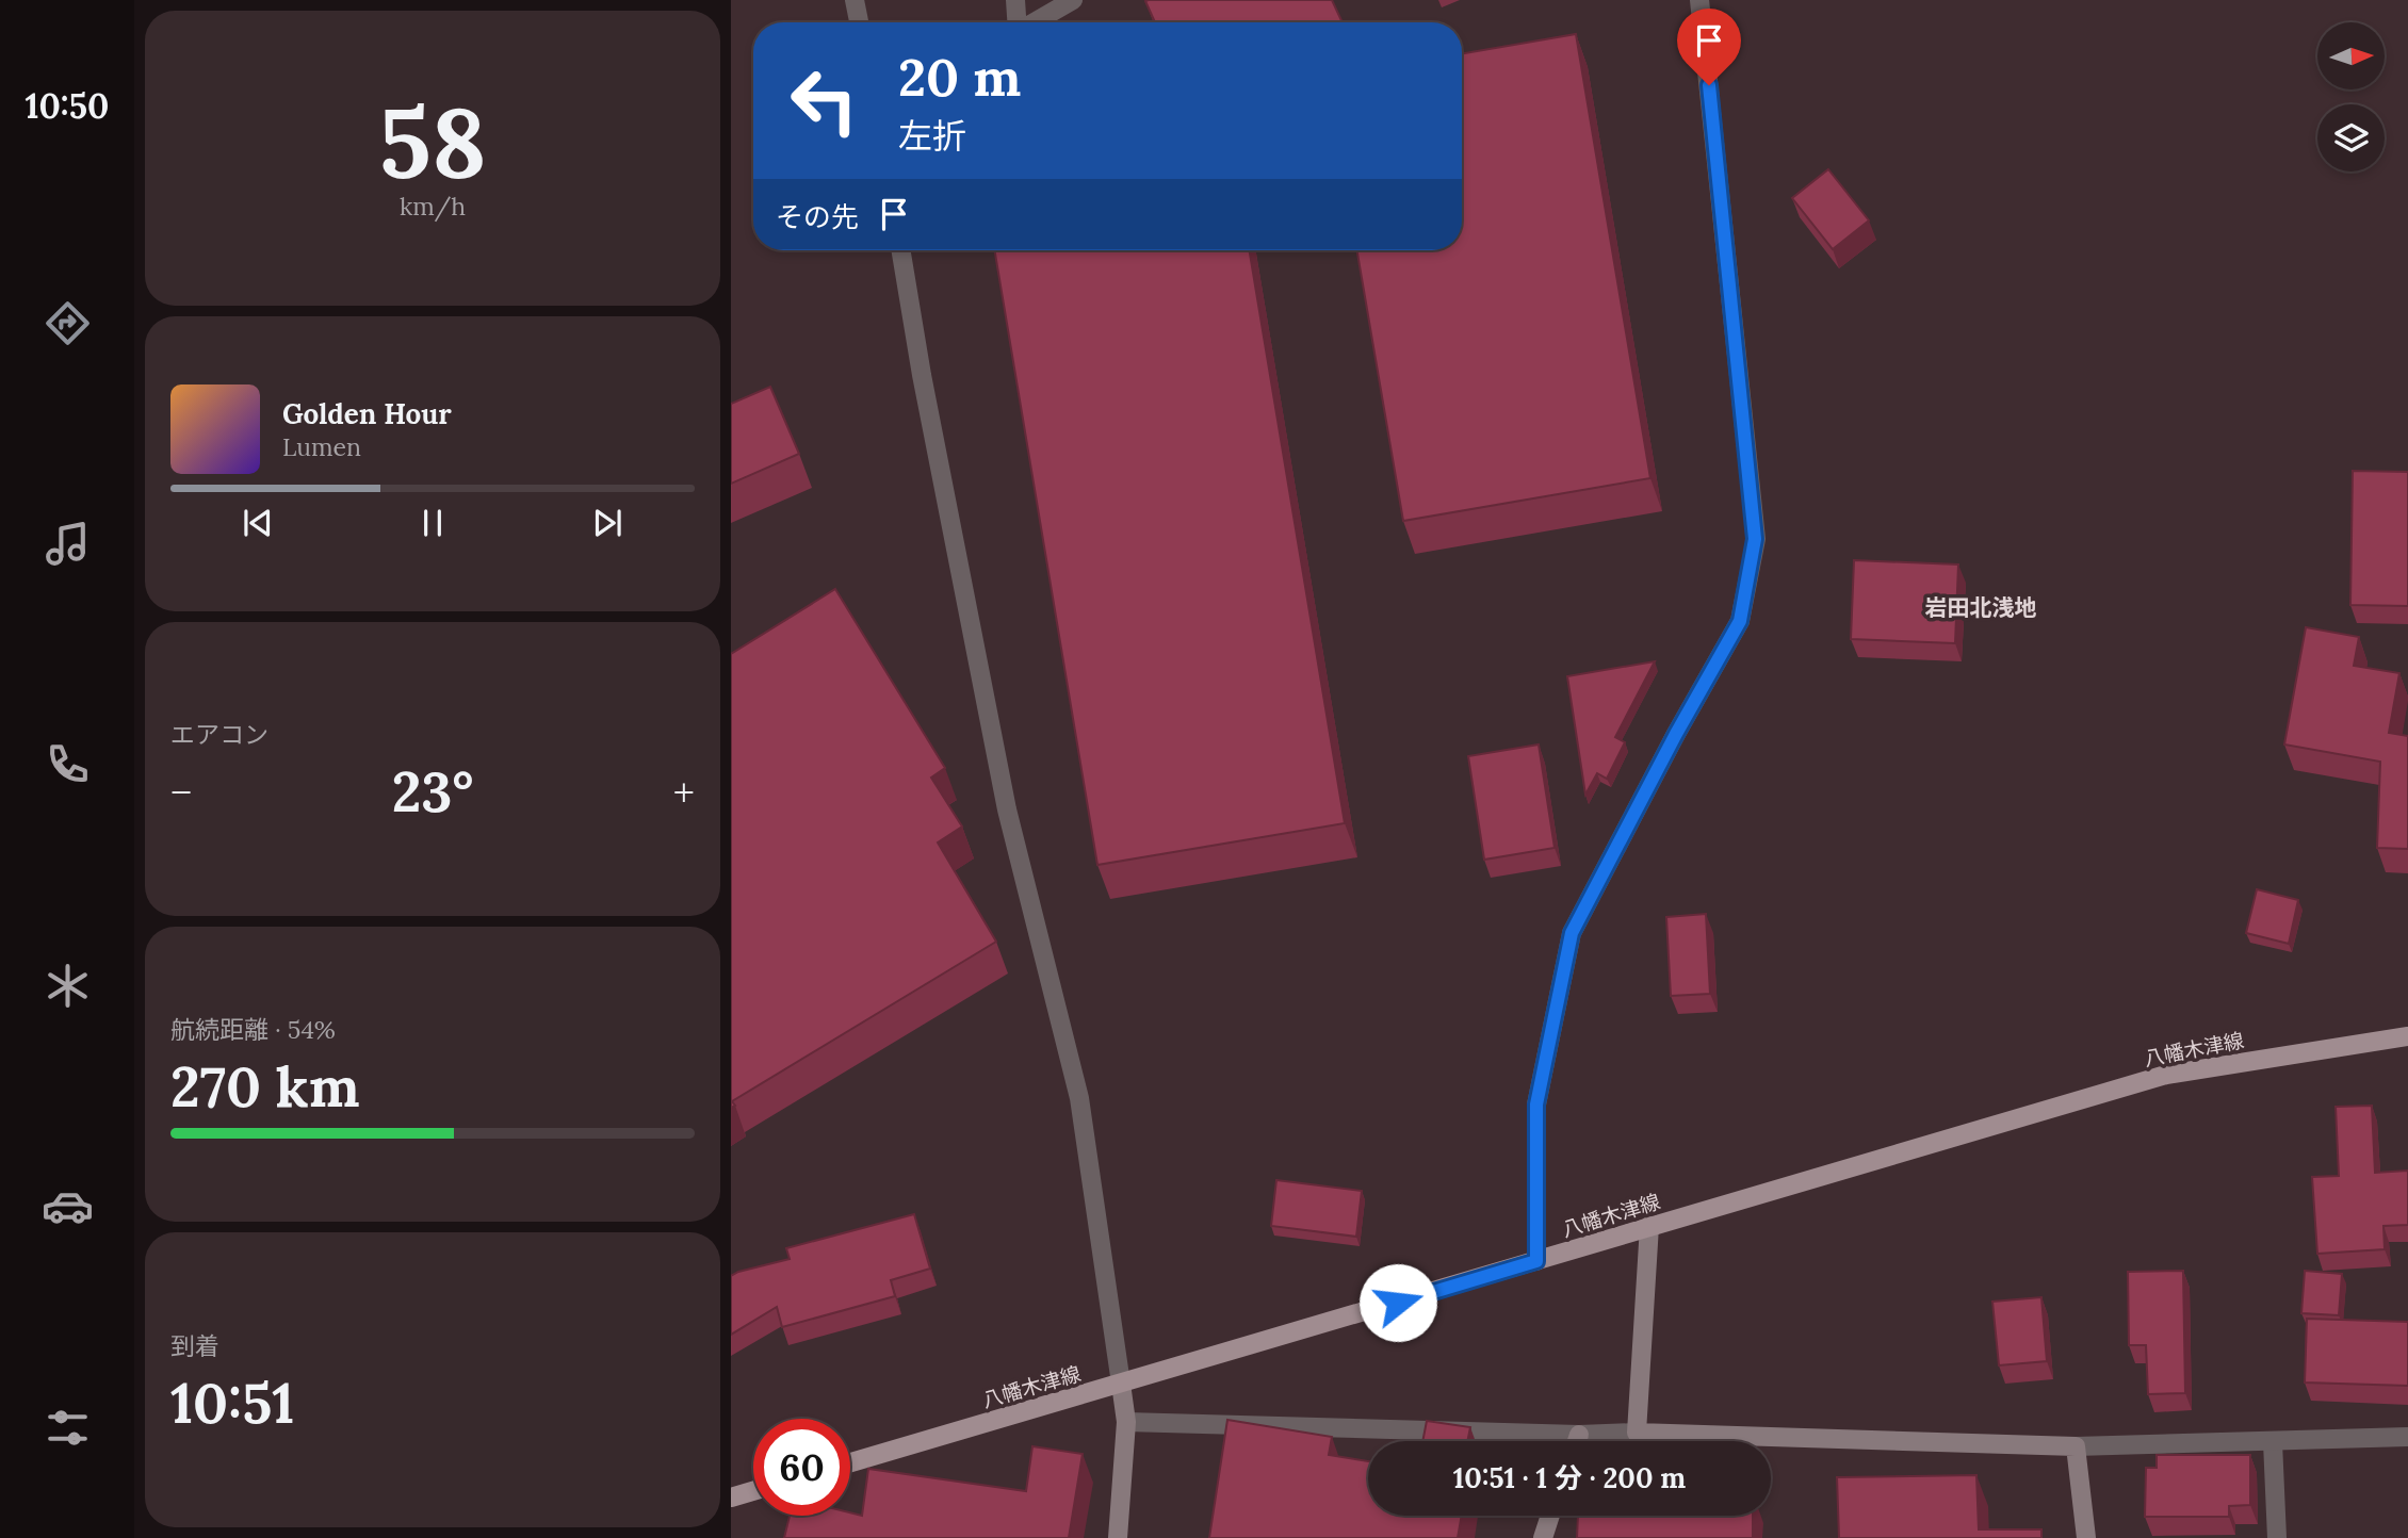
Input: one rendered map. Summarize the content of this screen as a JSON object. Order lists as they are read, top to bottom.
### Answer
{
  "streets": {
    "main road": ["八幡木津線"]
  },
  "districts": ["岩田北浅地"],
  "north": "right",
  "page": {
    "tabs": "10:50",
    "tile": [
      ["58", "km/h"],
      "エアコン",
      ["航続距離 · 54%", "270 km"],
      ["到着", "10:51"]
    ],
    "turn": ["20 m", "左折"],
    "then": "その先",
    "song": ["Golden Hour", "Lumen"],
    "heat": ["−", "23°", "+"],
    "limit": "60",
    "trip": "10:51 · 1 分 · 200 m"
  }
}
